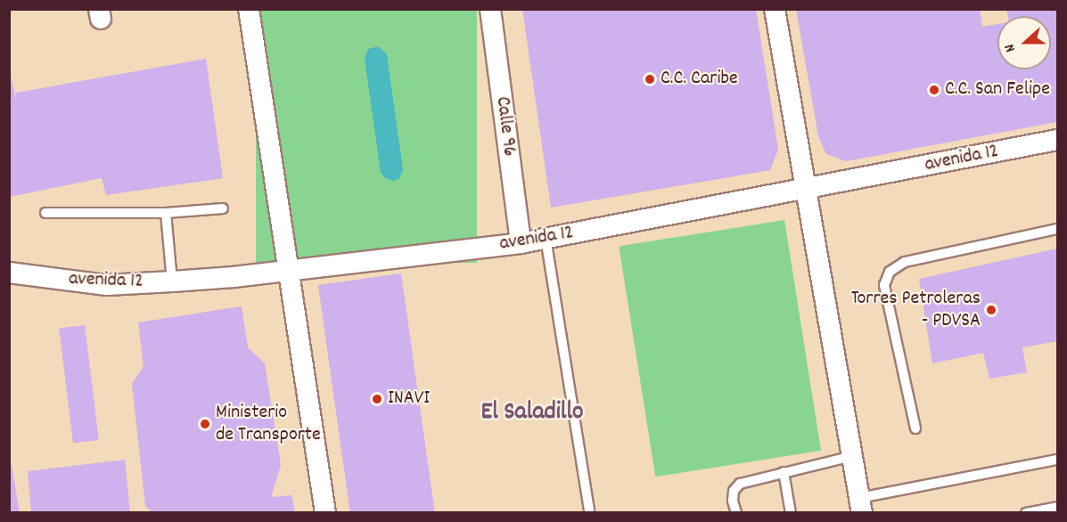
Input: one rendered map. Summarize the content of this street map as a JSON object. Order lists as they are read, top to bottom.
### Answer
{
  "streets": {
    "street": ["Calle 96", "avenida 12"]
  },
  "crossings": [
    ["Calle 96", "avenida 12"]
  ],
  "districts": ["El Saladillo"],
  "places": [
    "C.C. Caribe",
    "C.C. San Felipe",
    "Torres Petroleras - PDVSA",
    "INAVI",
    "Ministerio de Transporte"
  ],
  "north": "left"
}
